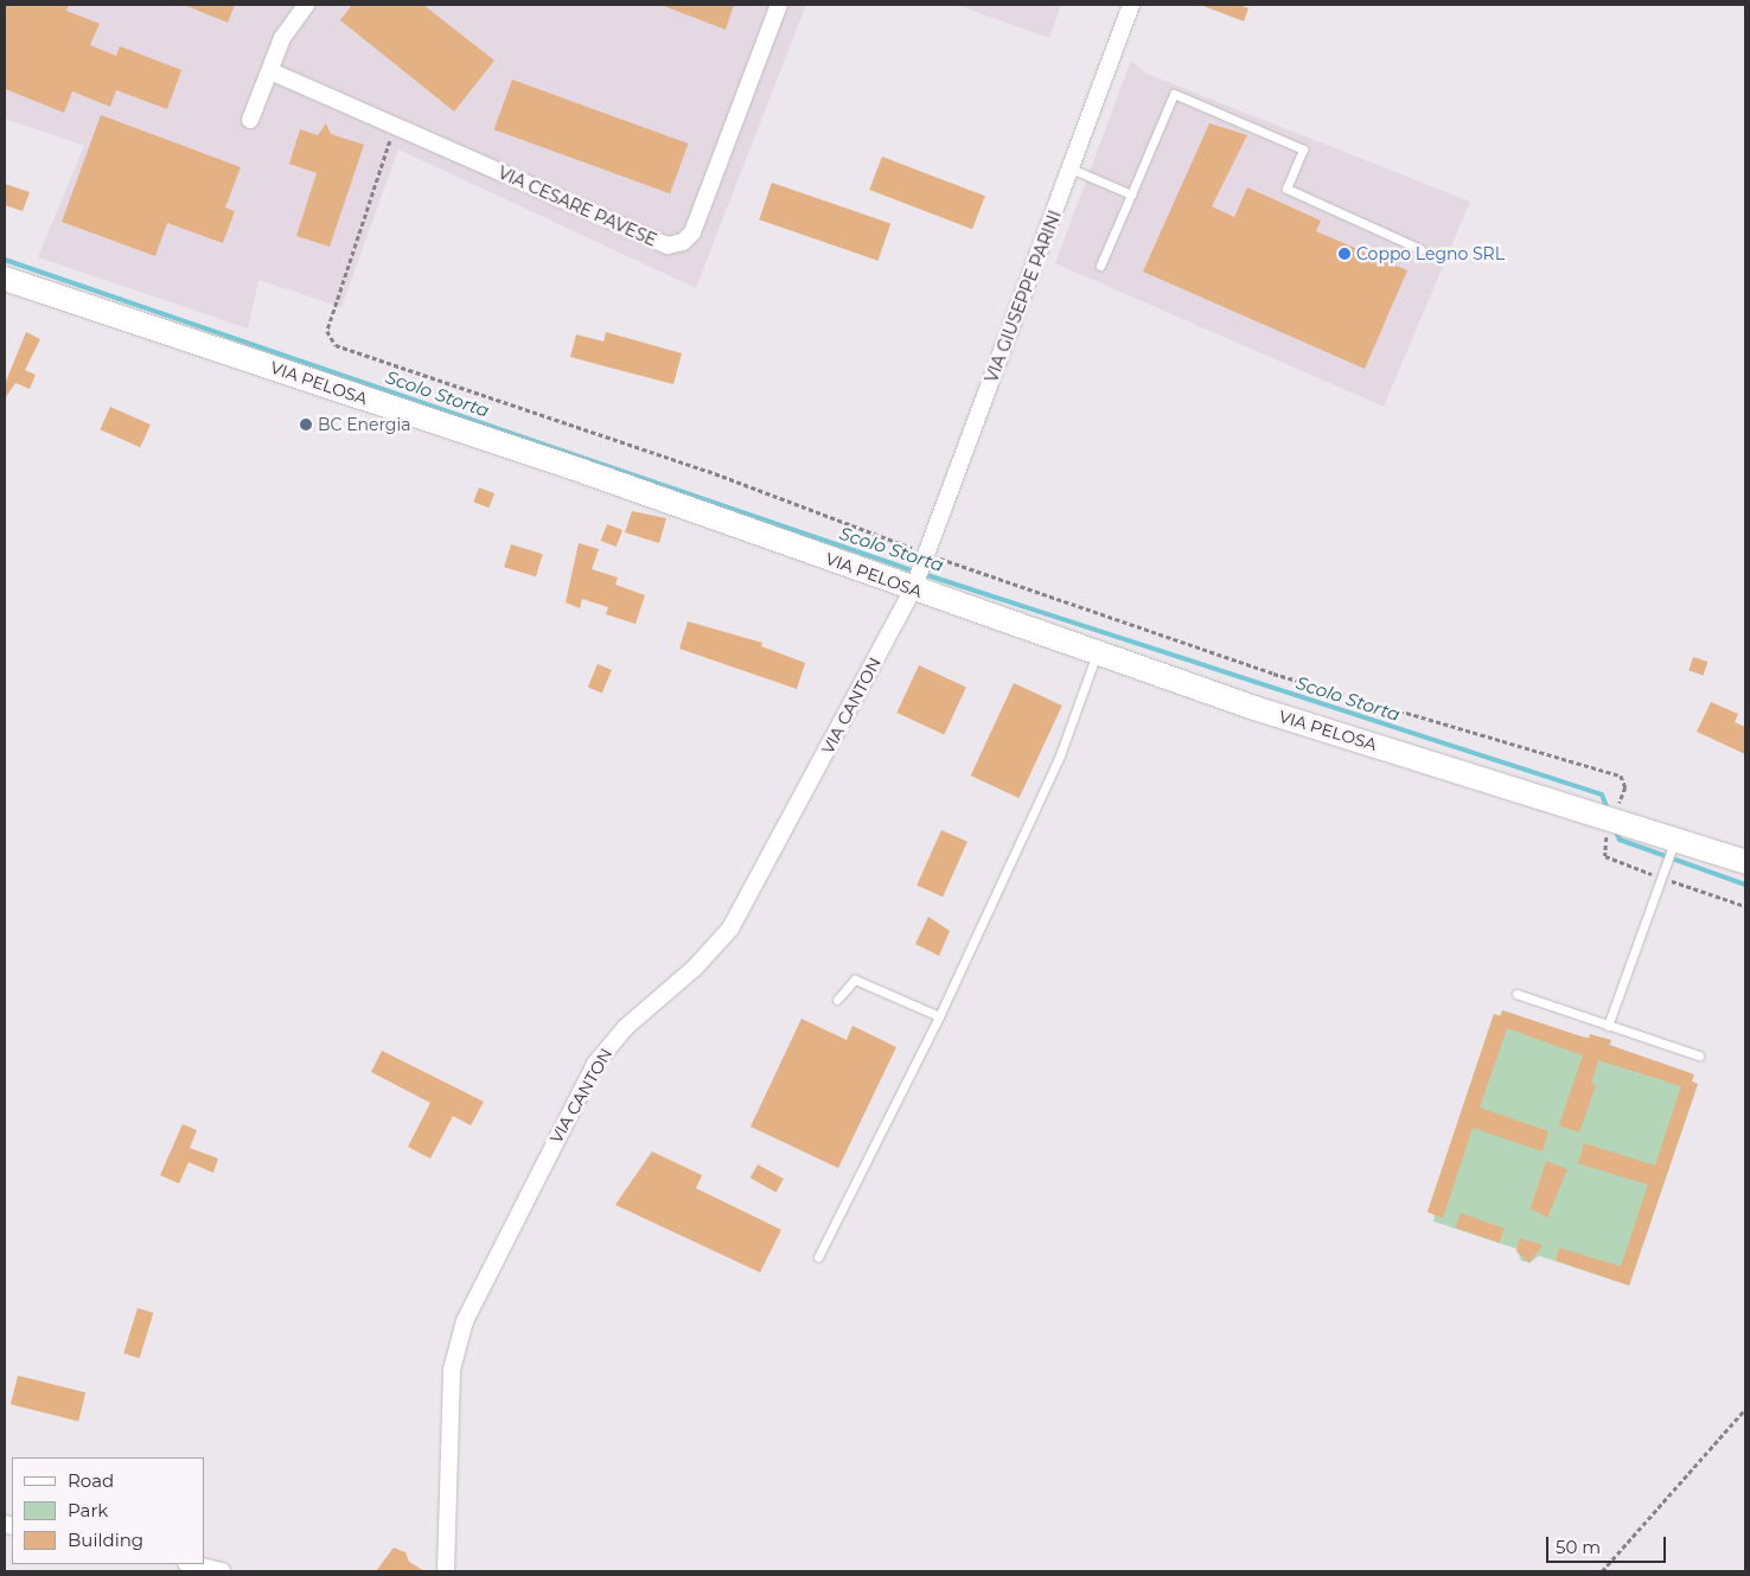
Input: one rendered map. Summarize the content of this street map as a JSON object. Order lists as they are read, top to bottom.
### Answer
{
  "streets": {
    "main road": ["VIA PELOSA"],
    "street": ["VIA CESARE PAVESE", "VIA GIUSEPPE PARINI", "VIA CANTON"]
  },
  "crossings": [
    ["VIA GIUSEPPE PARINI", "VIA PELOSA"],
    ["VIA GIUSEPPE PARINI", "VIA CANTON"],
    ["VIA PELOSA", "VIA CANTON"]
  ],
  "water": ["Scolo Storta"],
  "places": ["Coppo Legno SRL", "BC Energia"],
  "legend": ["Road", "Park", "Building"],
  "scale_bar": "50 m"
}
